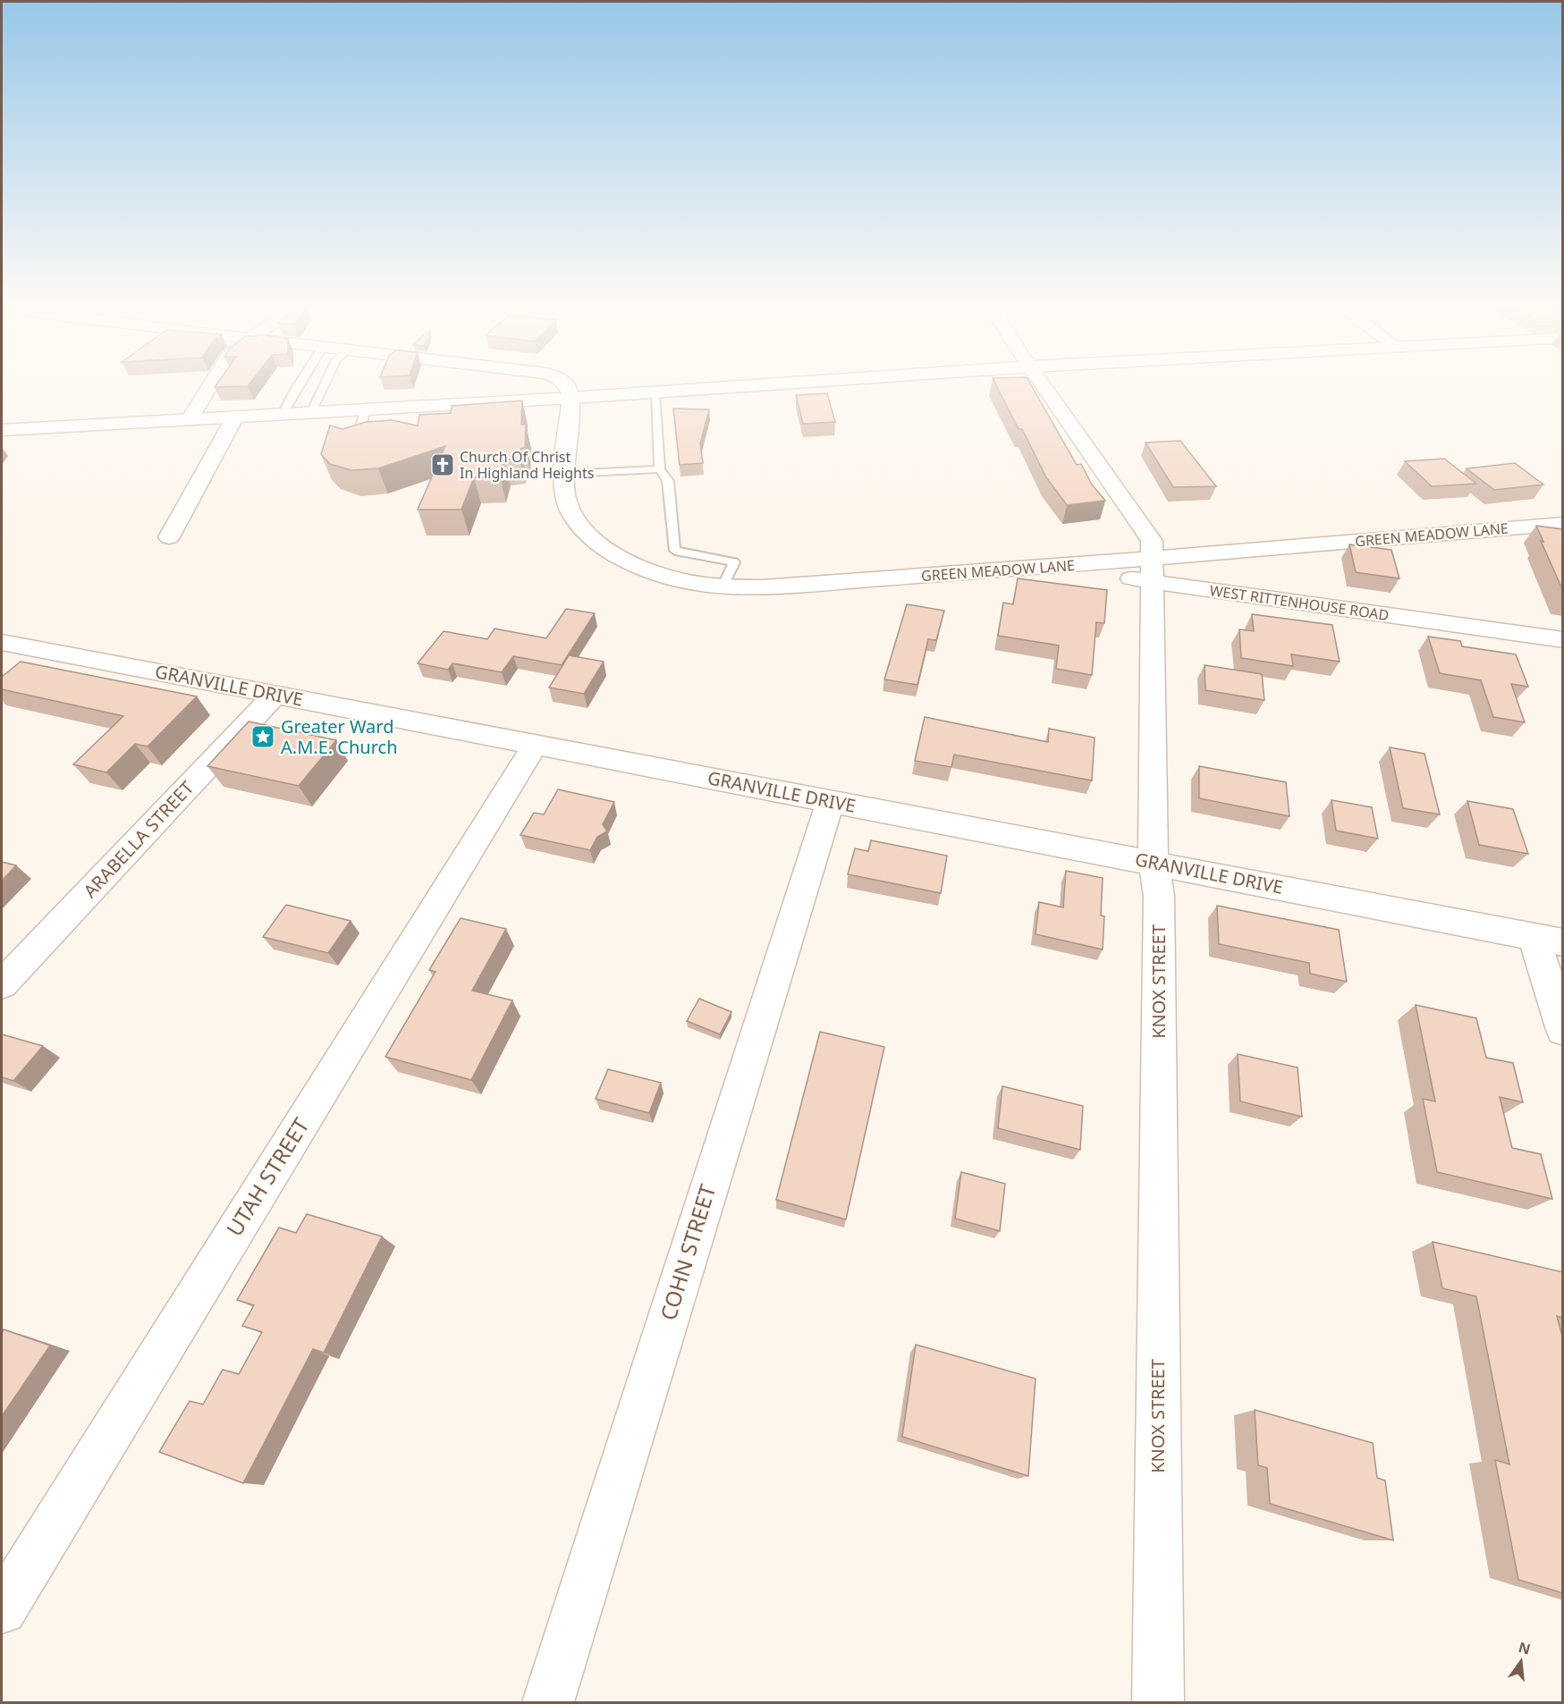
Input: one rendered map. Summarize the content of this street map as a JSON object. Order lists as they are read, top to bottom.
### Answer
{
  "streets": {
    "street": [
      "GREEN MEADOW LANE",
      "WEST RITTENHOUSE ROAD",
      "GRANVILLE DRIVE",
      "ARABELLA STREET",
      "KNOX STREET",
      "UTAH STREET",
      "COHN STREET"
    ]
  },
  "crossings": [
    ["GREEN MEADOW LANE", "WEST RITTENHOUSE ROAD"],
    ["GREEN MEADOW LANE", "KNOX STREET"],
    ["WEST RITTENHOUSE ROAD", "KNOX STREET"],
    ["GRANVILLE DRIVE", "ARABELLA STREET"],
    ["GRANVILLE DRIVE", "KNOX STREET"],
    ["GRANVILLE DRIVE", "UTAH STREET"],
    ["GRANVILLE DRIVE", "COHN STREET"]
  ],
  "places": {
    "church": ["Church Of Christ In Highland Heights"],
    "place": ["Greater Ward A.M.E. Church"]
  },
  "north": "top"
}
